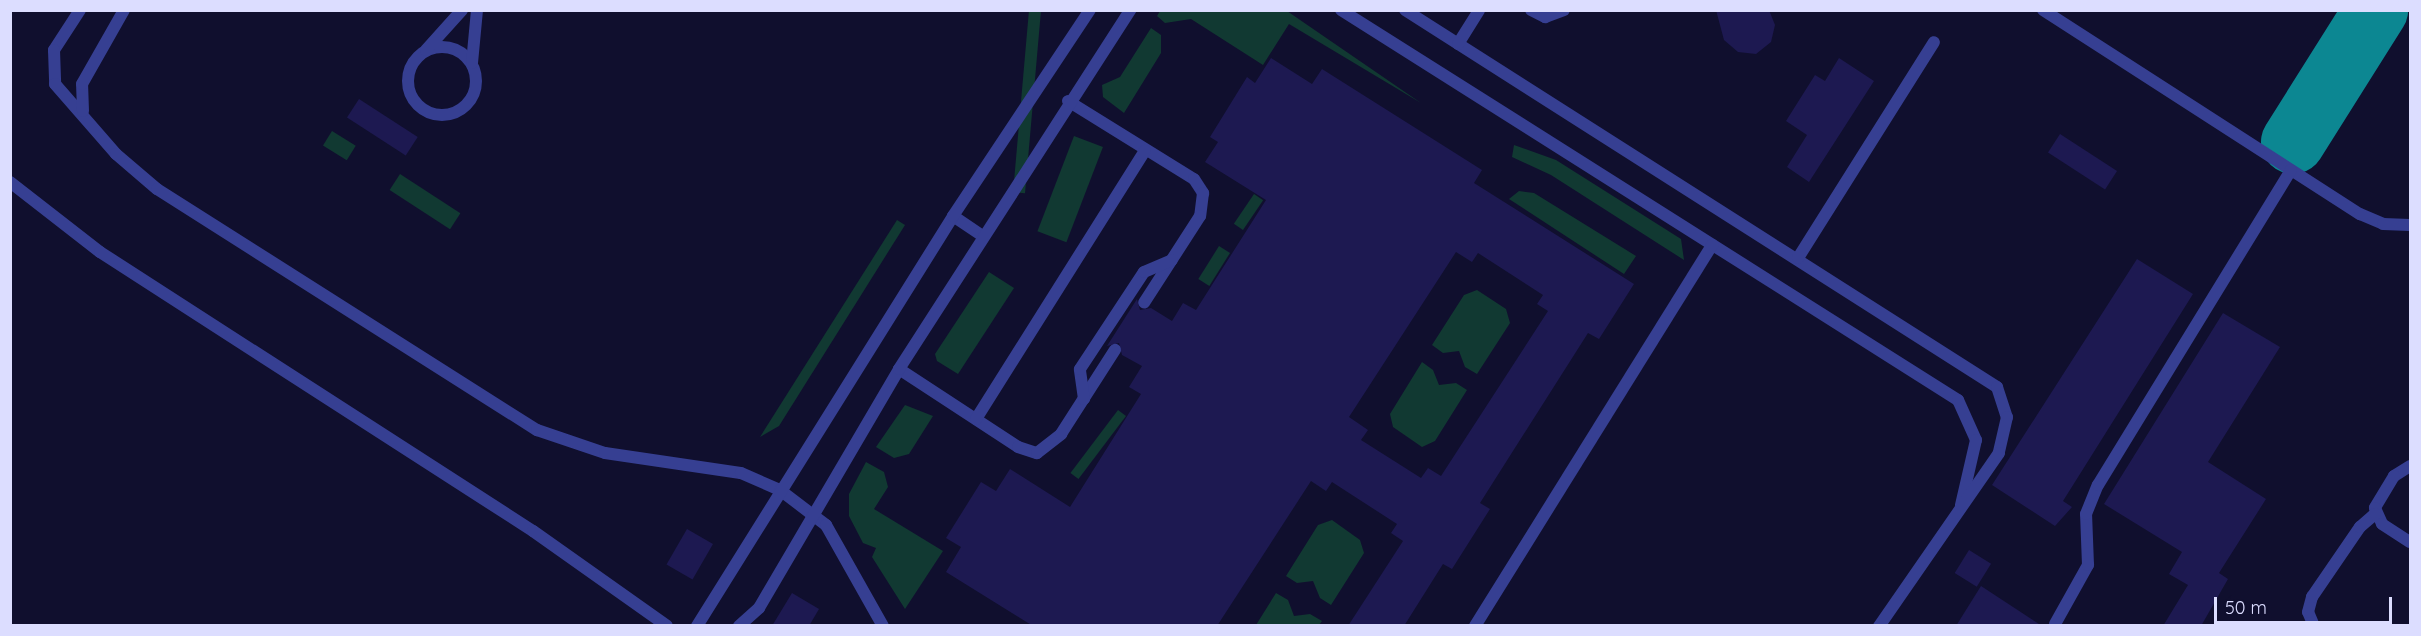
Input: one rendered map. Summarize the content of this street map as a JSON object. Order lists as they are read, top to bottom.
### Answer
{
  "scale_bar": "50 m"
}
